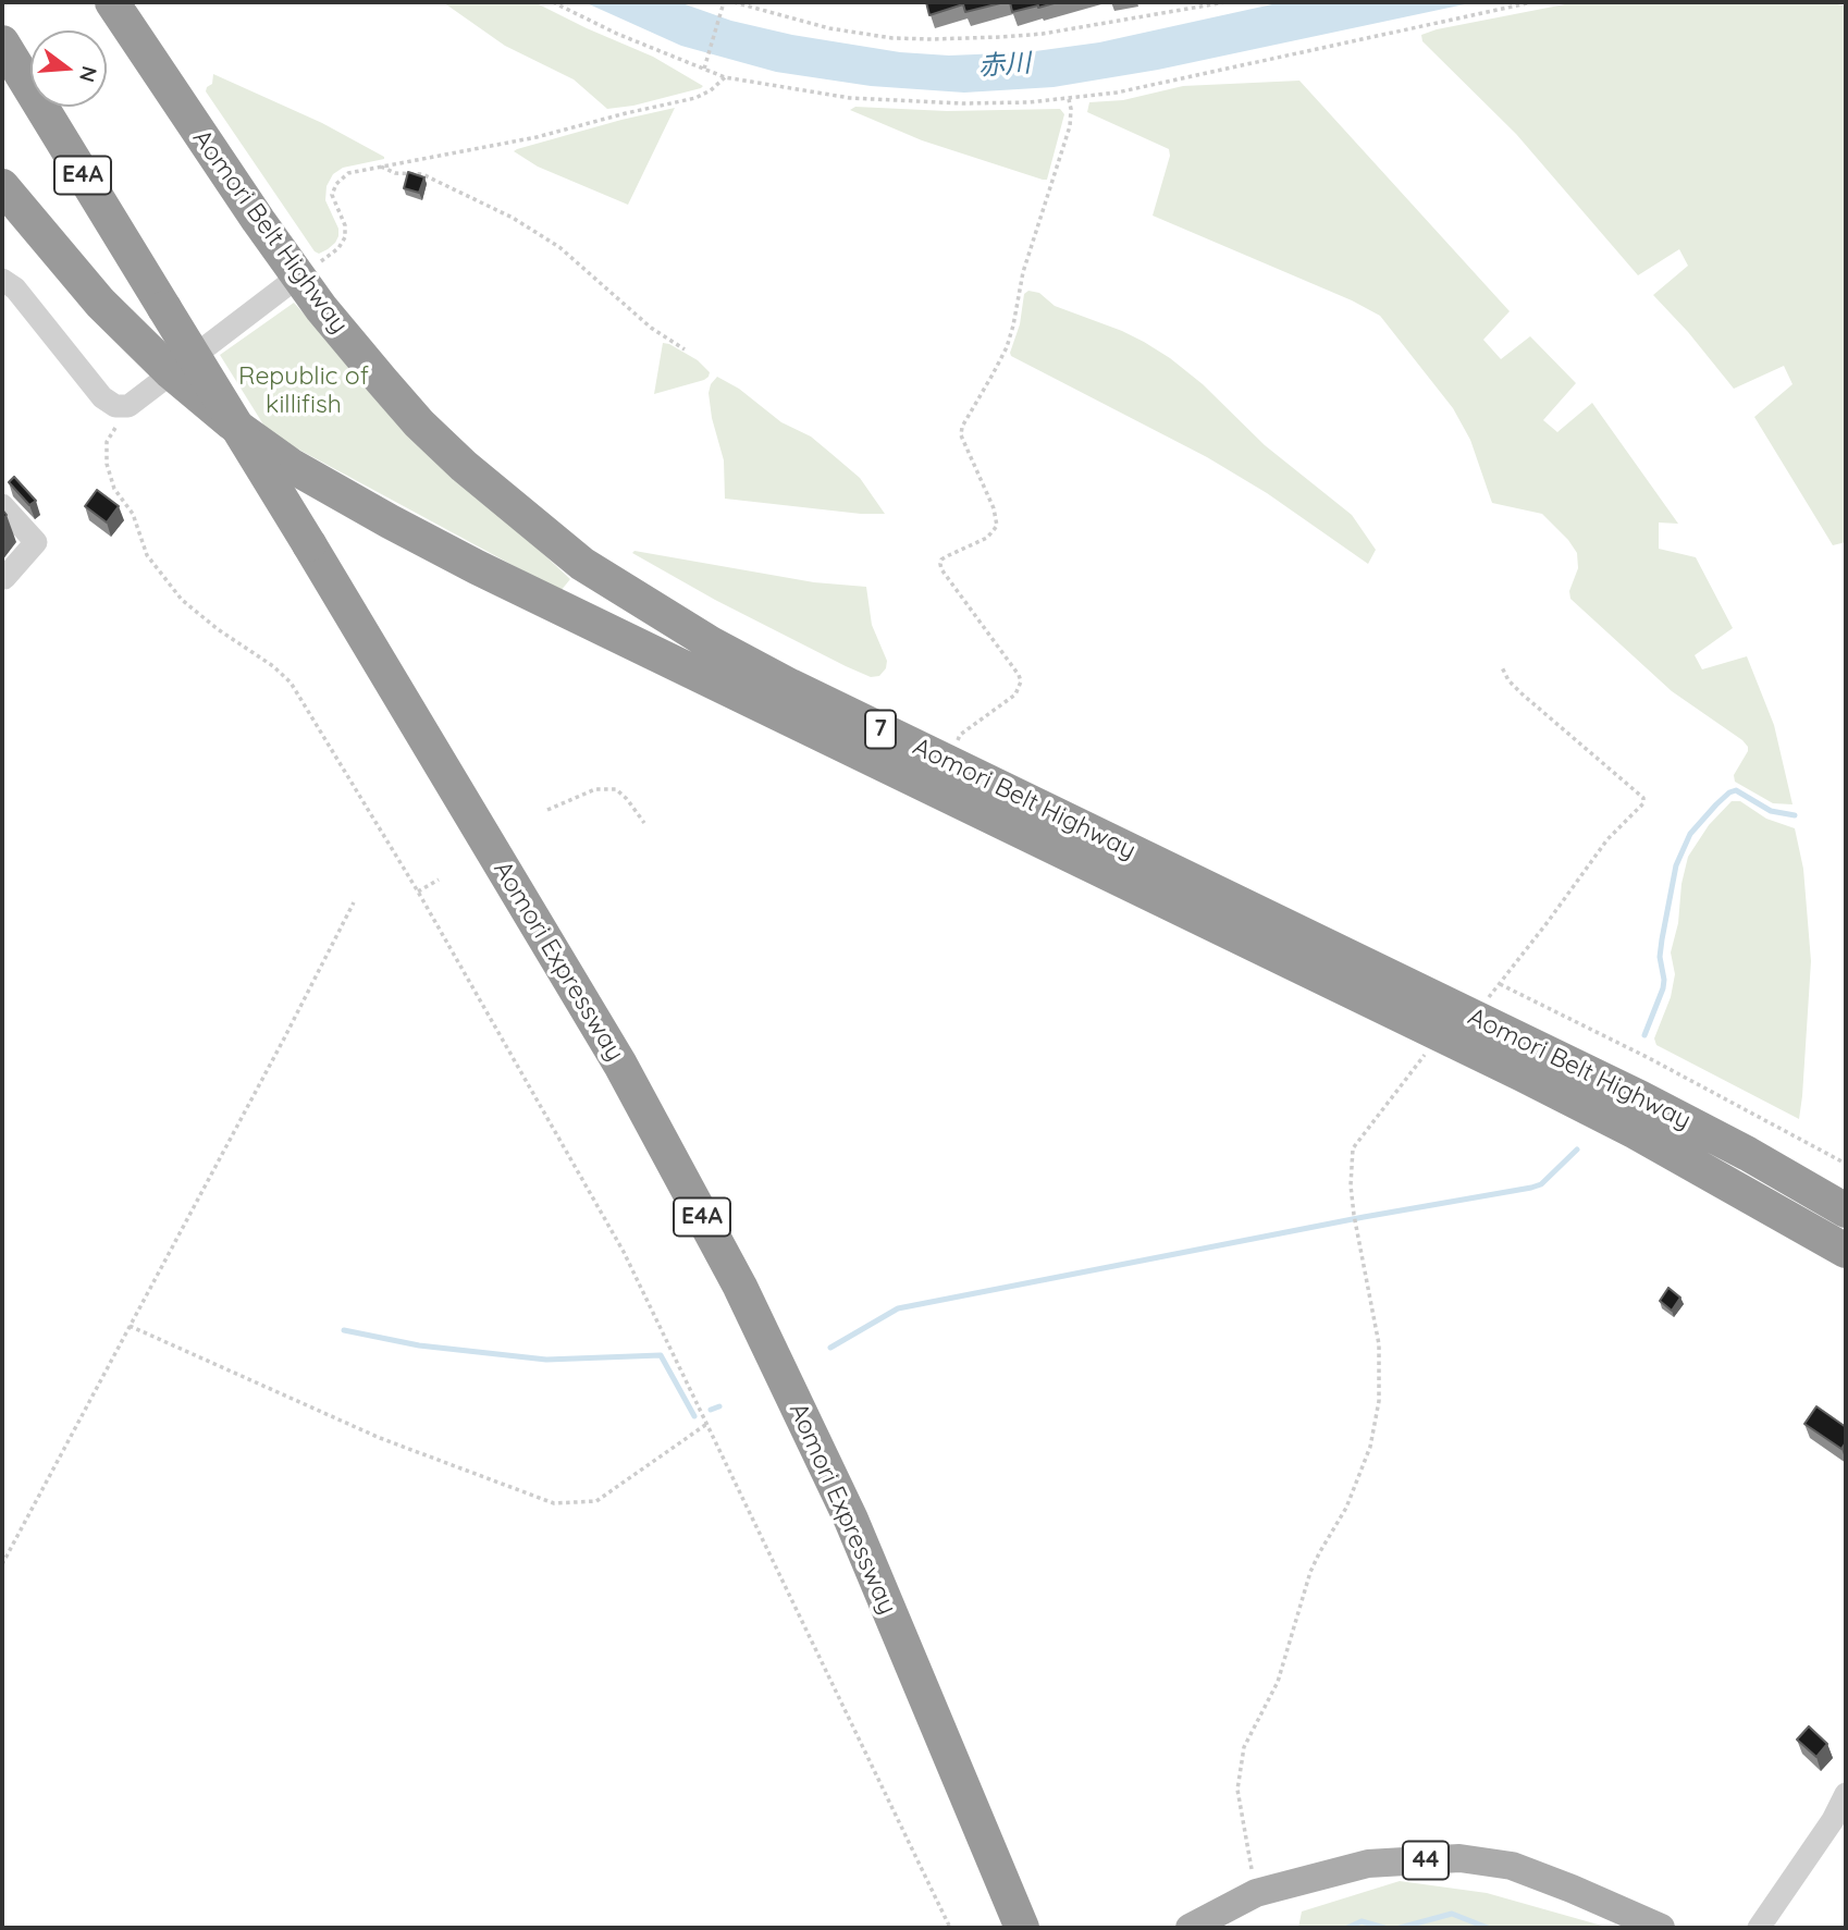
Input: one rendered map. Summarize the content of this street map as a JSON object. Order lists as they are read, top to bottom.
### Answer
{
  "streets": {
    "highway": [
      "E4A",
      "Aomori Belt Highway",
      "7",
      "Aomori Expressway"
    ],
    "main road": ["44"]
  },
  "water": ["赤川"],
  "parks": ["Republic of killifish"],
  "north": "right"
}
